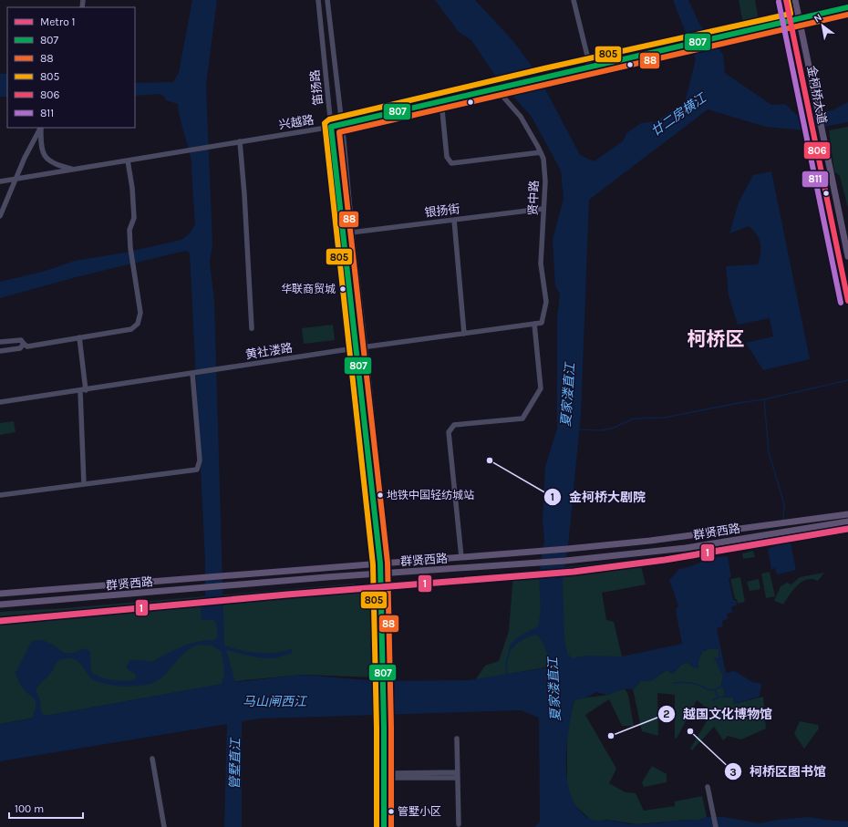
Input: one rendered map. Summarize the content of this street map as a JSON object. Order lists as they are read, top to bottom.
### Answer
{
  "streets": {
    "main road": ["金柯桥大道", "群贤西路"],
    "street": [
      "笛扬路",
      "兴越路",
      "贤中路",
      "银扬街",
      "黄社溇路"
    ]
  },
  "crossings": [
    ["笛扬路", "兴越路"],
    ["笛扬路", "银扬街"],
    ["笛扬路", "黄社溇路"],
    ["笛扬路", "群贤西路"],
    ["金柯桥大道", "兴越路"],
    ["兴越路", "贤中路"],
    ["贤中路", "银扬街"],
    ["贤中路", "黄社溇路"]
  ],
  "districts": ["柯桥区"],
  "water": [
    "廿二房横江",
    "夏家溇直江",
    "马山闸西江",
    "管墅直江"
  ],
  "places": [
    "华联商贸城",
    "金柯桥大剧院",
    "地铁中国轻纺城站",
    "柯桥区图书馆",
    "越国文化博物馆",
    "管墅小区"
  ],
  "lines": [
    "transit line 806",
    "transit line 805",
    "transit line 811",
    "transit line 807",
    "transit line 88",
    "metro line 1"
  ],
  "legend": [
    "Metro 1",
    "807",
    "88",
    "805",
    "806",
    "811"
  ],
  "scale_bar": "100 m",
  "north": "top left"
}
